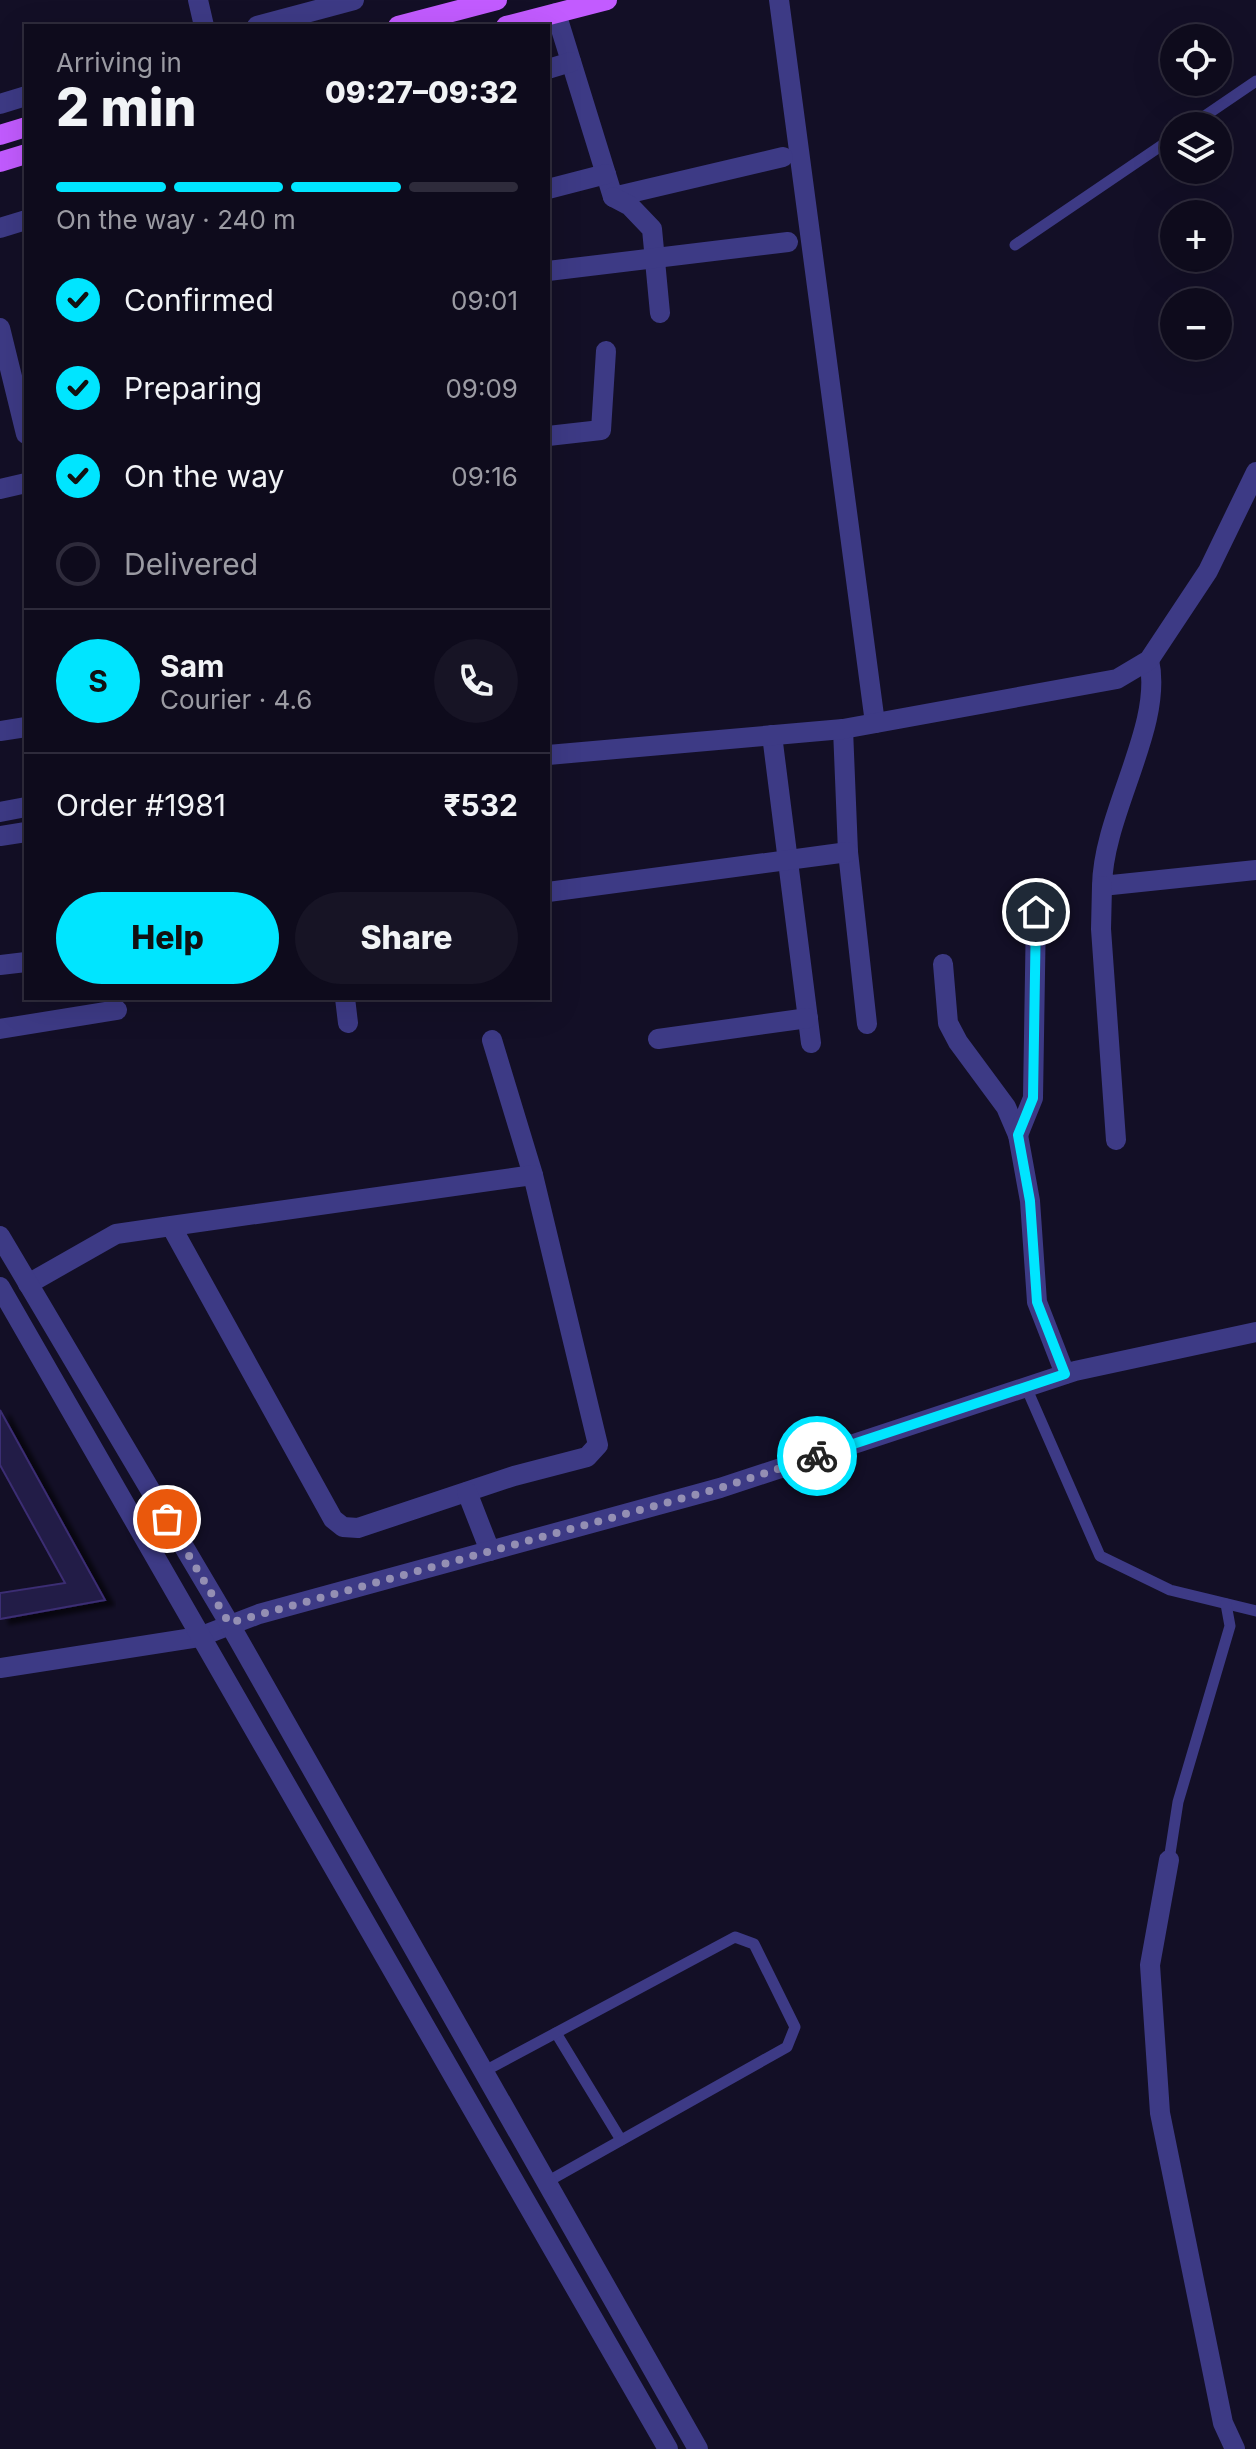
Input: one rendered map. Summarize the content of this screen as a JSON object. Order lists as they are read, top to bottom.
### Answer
{
  "page": {
    "map_buttons": ["+", "−"],
    "heading": ["2 min", "Arriving in", "09:27–09:32"],
    "panel": [
      "Sam",
      "Courier · 4.6",
      "Order #1981",
      "₹532"
    ],
    "bar": "On the way · 240 m",
    "list": [
      ["Confirmed", "09:01"],
      ["Preparing", "09:09"],
      ["On the way", "09:16"],
      "Delivered"
    ],
    "round": "S",
    "buttons": ["Help", "Share"]
  }
}
